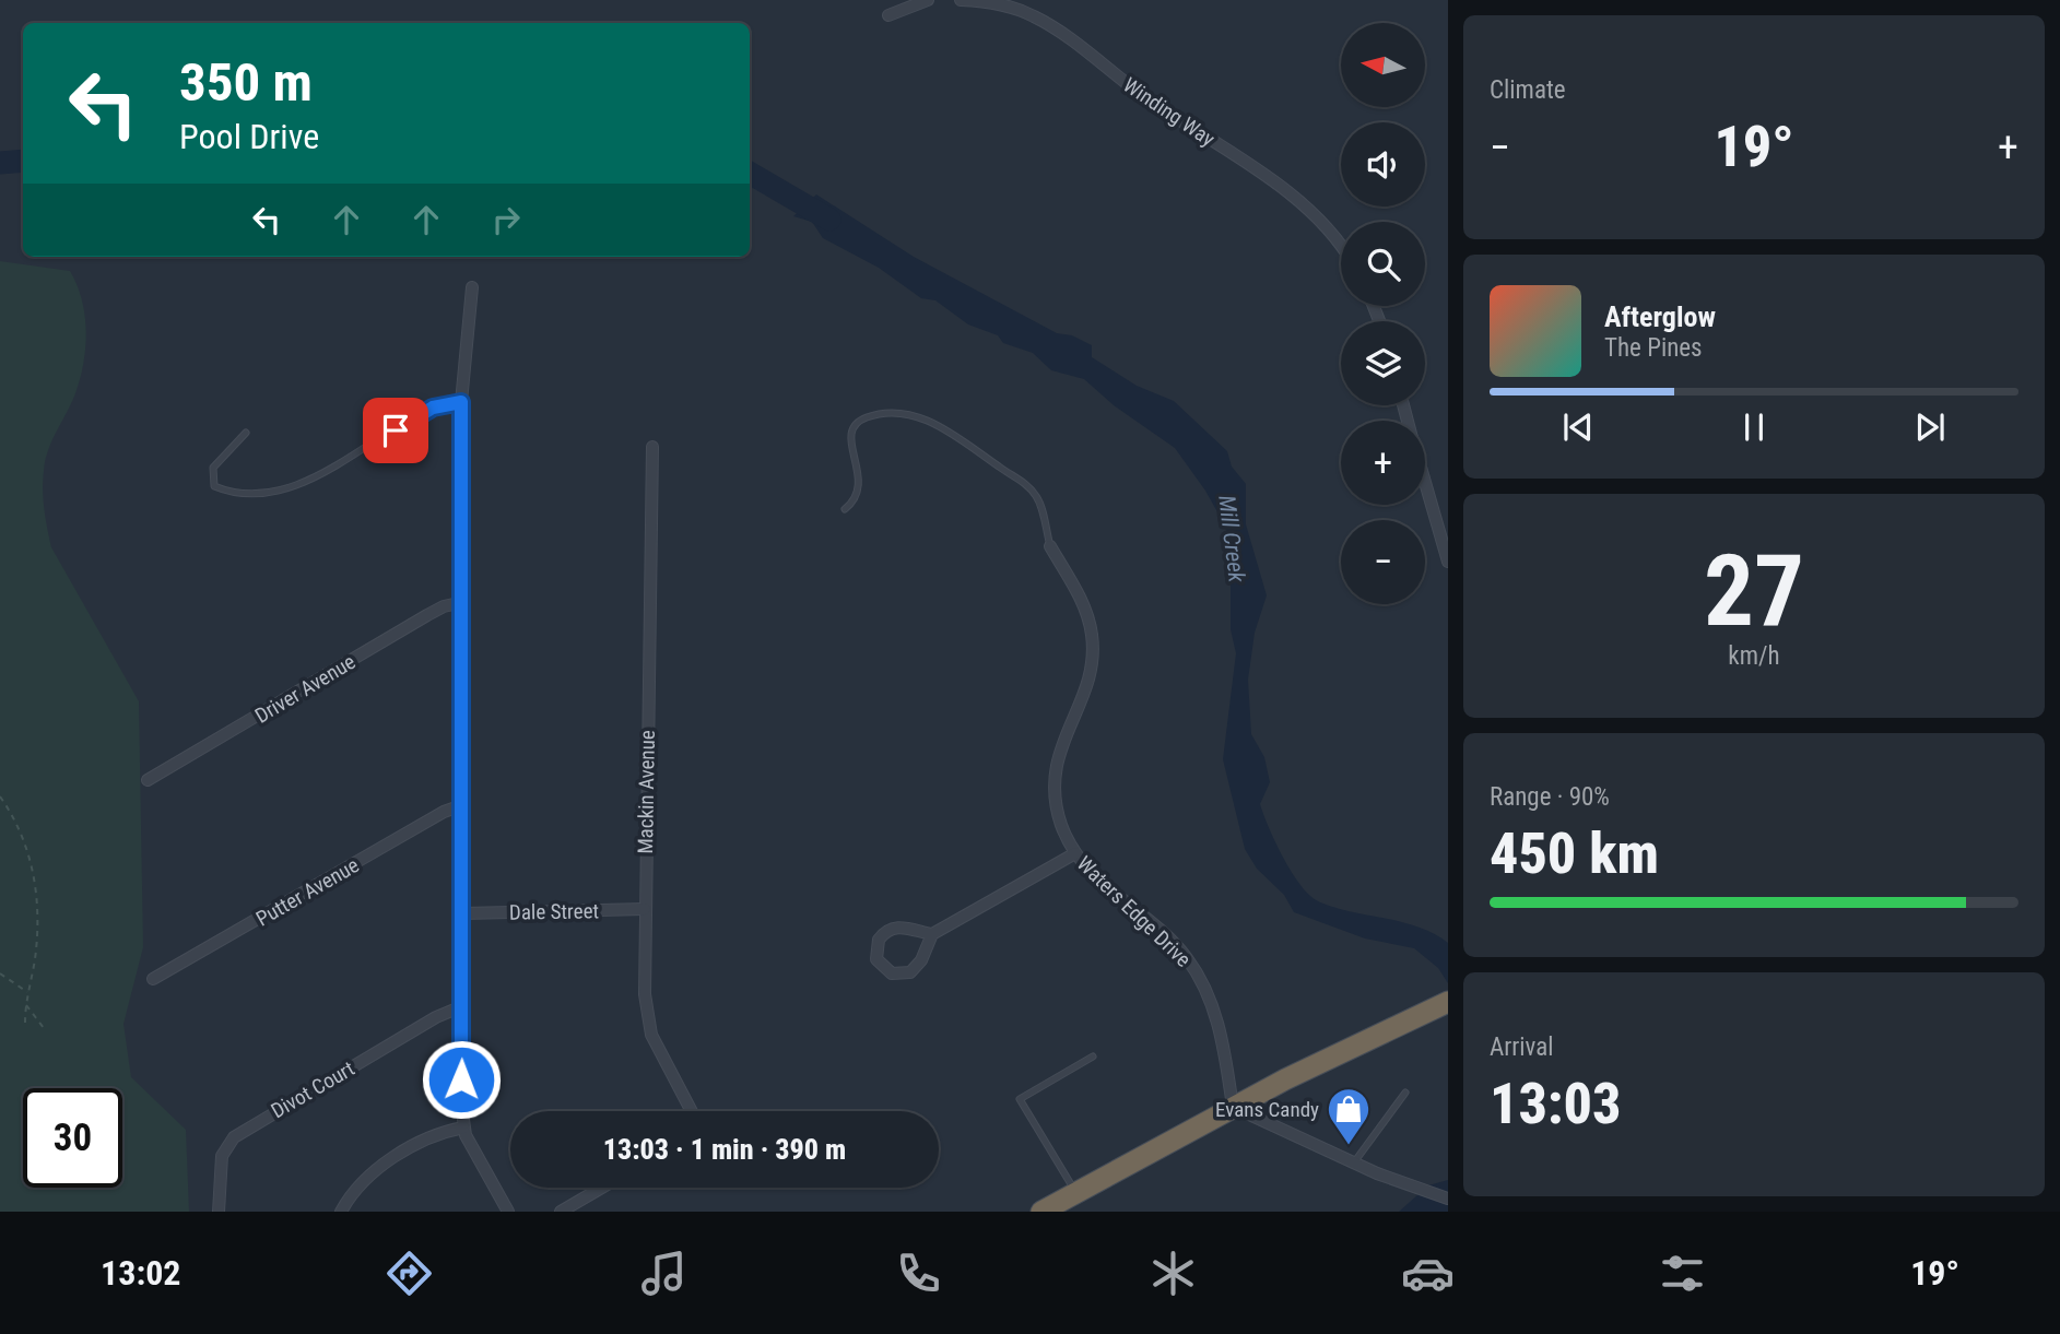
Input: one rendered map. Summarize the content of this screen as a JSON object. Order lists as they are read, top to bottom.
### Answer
{
  "streets": {
    "street": [
      "Winding Way",
      "Driver Avenue",
      "Mackin Avenue",
      "Putter Avenue",
      "Dale Street",
      "Waters Edge Drive",
      "Divot Court"
    ]
  },
  "crossings": [
    ["Mackin Avenue", "Dale Street"]
  ],
  "water": ["Mill Creek"],
  "places": {
    "shop": ["Evans Candy"]
  },
  "north": "left",
  "page": {
    "tile": [
      "Climate",
      ["27", "km/h"],
      ["Range · 90%", "450 km"],
      ["Arrival", "13:03"]
    ],
    "map_buttons": ["+", "−"],
    "turn": ["350 m", "Pool Drive"],
    "heat": ["−", "19°", "+"],
    "song": ["Afterglow", "The Pines"],
    "limit": "30",
    "trip": "13:03 · 1 min · 390 m",
    "tabs": ["13:02", "19°"]
  }
}
